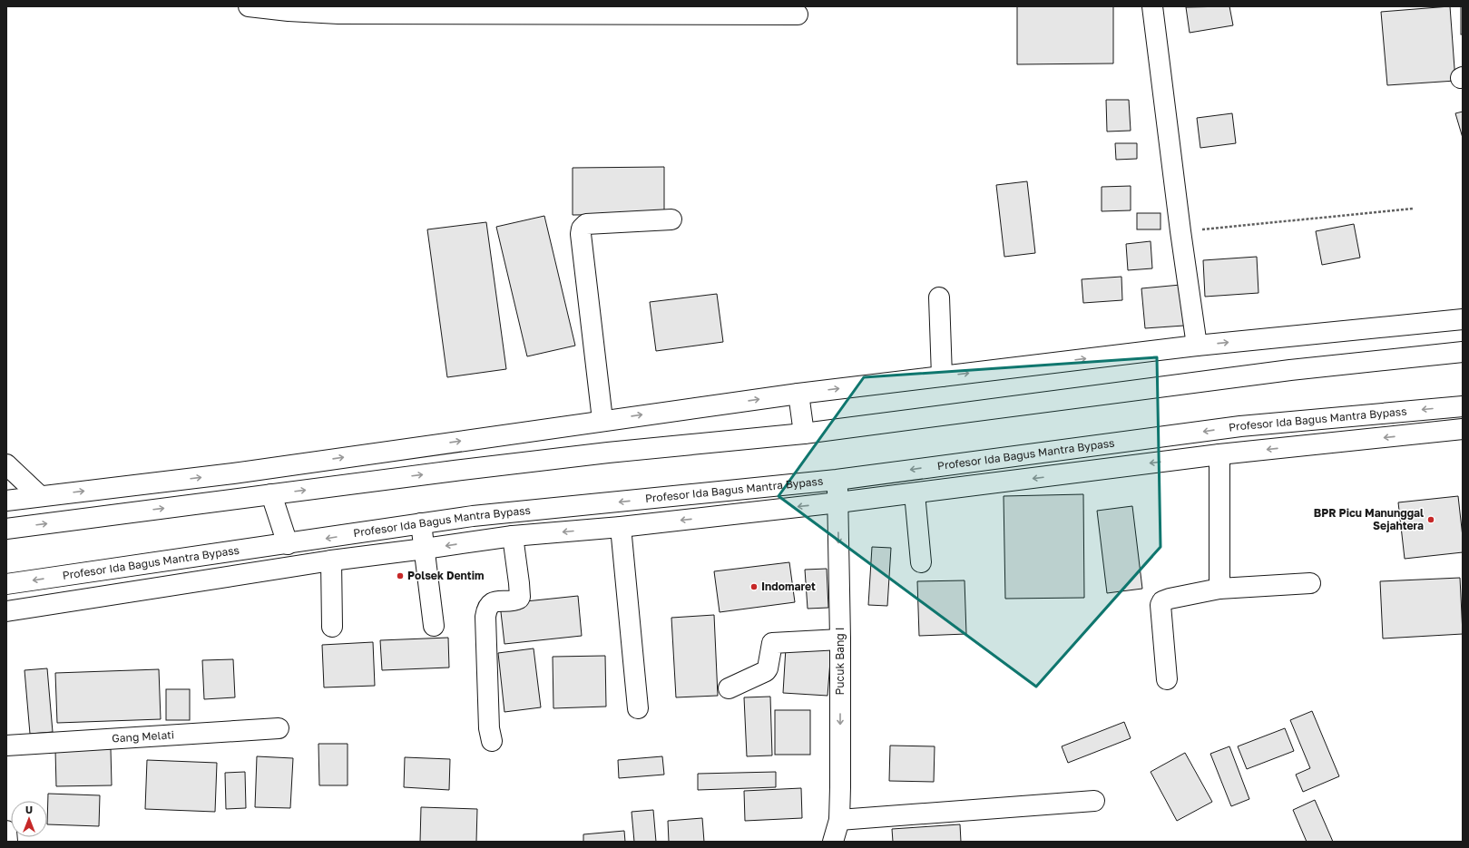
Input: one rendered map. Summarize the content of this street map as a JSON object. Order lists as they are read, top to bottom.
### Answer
{
  "streets": {
    "main road": ["Profesor Ida Bagus Mantra Bypass", "Pucuk Bang I", "Gang Melati"]
  },
  "crossings": [
    ["Profesor Ida Bagus Mantra Bypass", "Pucuk Bang I"]
  ],
  "one_way": ["Pucuk Bang I"],
  "places": ["BPR Picu Manunggal Sejahtera", "Polsek Dentim", "Indomaret"],
  "north": "top"
}
